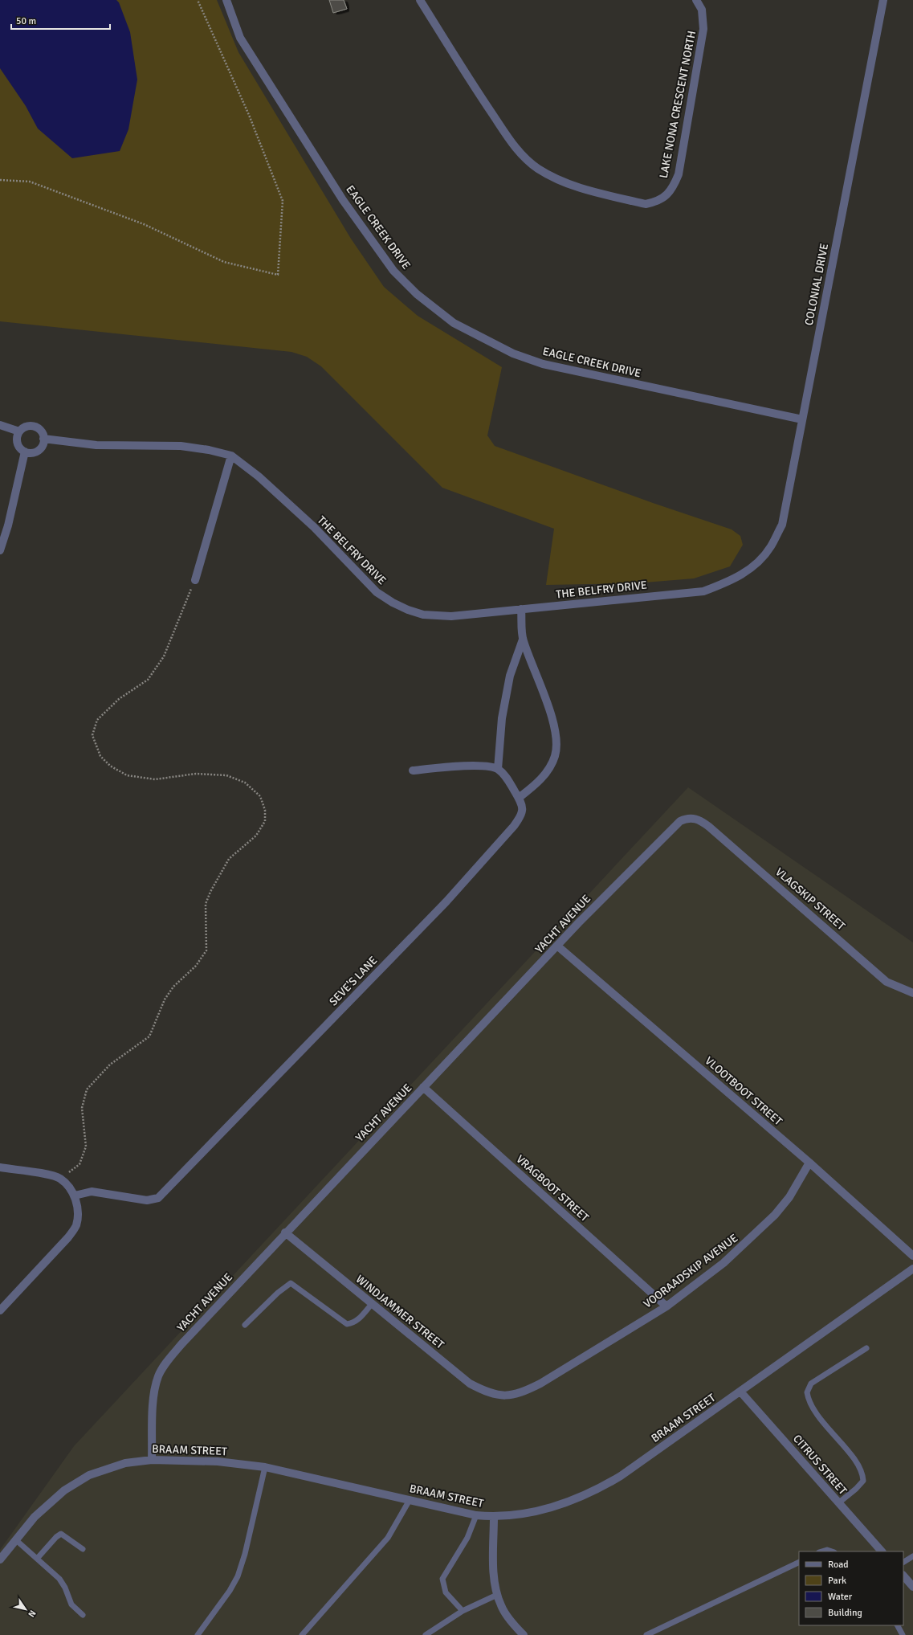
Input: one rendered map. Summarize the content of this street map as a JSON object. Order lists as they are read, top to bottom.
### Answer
{
  "streets": {
    "street": [
      "LAKE NONA CRESCENT NORTH",
      "EAGLE CREEK DRIVE",
      "COLONIAL DRIVE",
      "THE BELFRY DRIVE",
      "VLAGSKIP STREET",
      "YACHT AVENUE",
      "SEVE'S LANE",
      "VLOOTBOOT STREET",
      "VRAGBOOT STREET",
      "VOORAADSKIP AVENUE",
      "WINDJAMMER STREET",
      "BRAAM STREET",
      "CITRUS STREET"
    ]
  },
  "crossings": [
    ["EAGLE CREEK DRIVE", "COLONIAL DRIVE"],
    ["COLONIAL DRIVE", "THE BELFRY DRIVE"],
    ["VLAGSKIP STREET", "YACHT AVENUE"],
    ["YACHT AVENUE", "VLOOTBOOT STREET"],
    ["YACHT AVENUE", "VRAGBOOT STREET"],
    ["YACHT AVENUE", "WINDJAMMER STREET"],
    ["YACHT AVENUE", "BRAAM STREET"],
    ["VLOOTBOOT STREET", "VOORAADSKIP AVENUE"],
    ["VRAGBOOT STREET", "VOORAADSKIP AVENUE"],
    ["VOORAADSKIP AVENUE", "WINDJAMMER STREET"],
    ["BRAAM STREET", "CITRUS STREET"]
  ],
  "legend": [
    "Road",
    "Park",
    "Water",
    "Building"
  ],
  "scale_bar": "50 m",
  "north": "bottom right"
}
